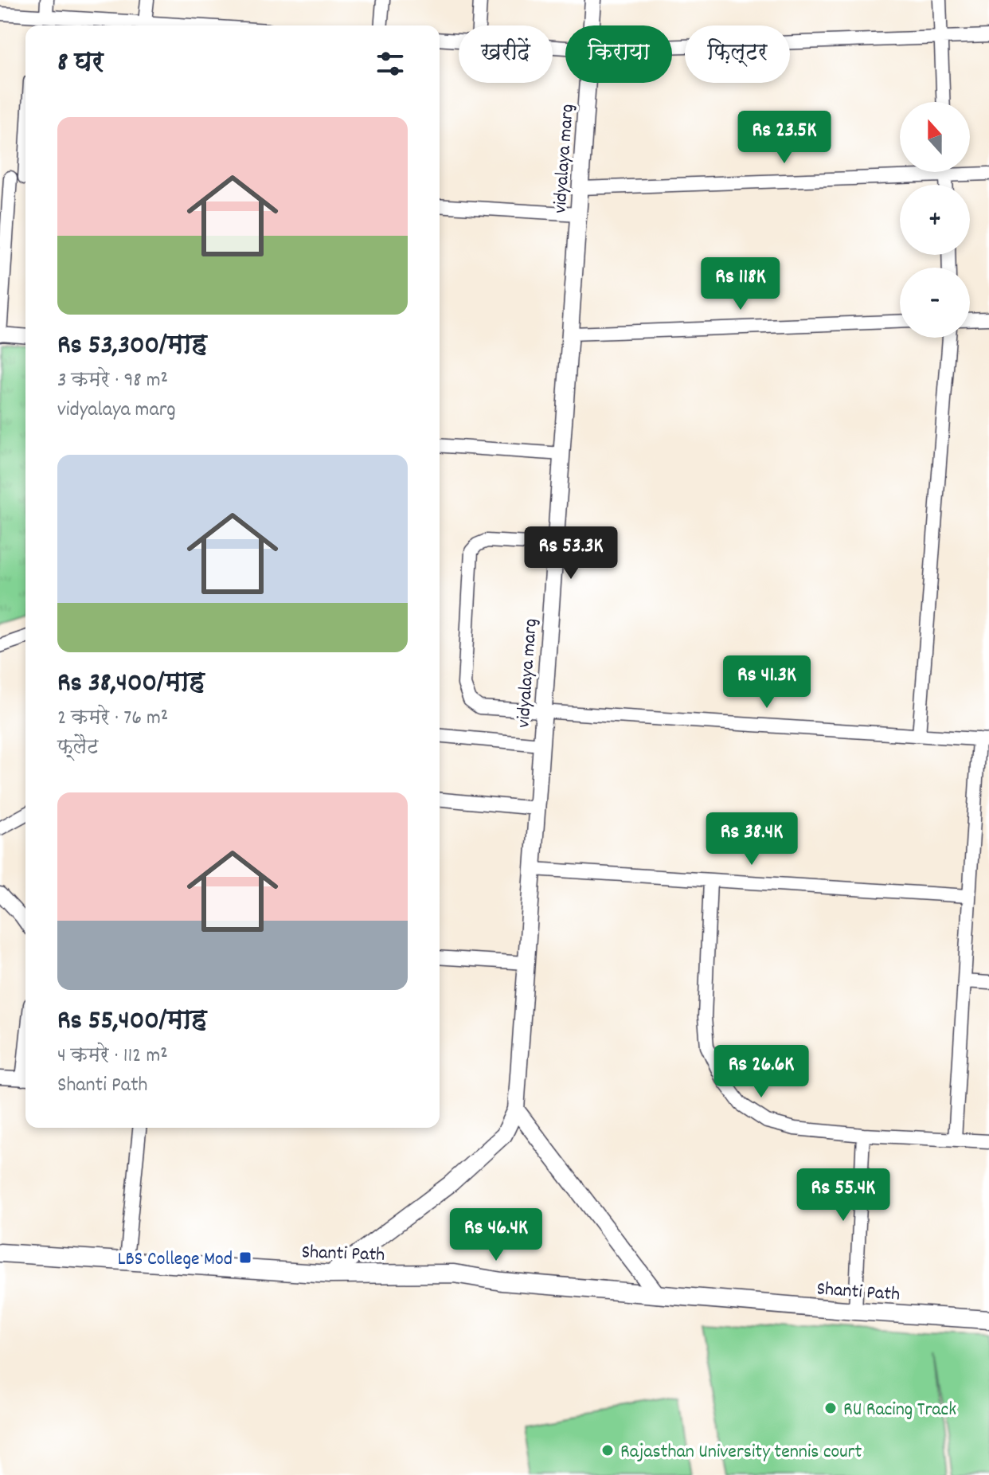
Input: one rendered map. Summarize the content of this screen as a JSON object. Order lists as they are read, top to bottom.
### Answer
{
  "streets": {
    "main road": ["Shanti Path"],
    "street": ["vidyalaya marg"]
  },
  "places": {
    "transit": ["LBS College Mod"],
    "other": ["RU Racing Track", "Rajasthan University tennis court"]
  },
  "north": "top",
  "page": {
    "chip": ["खरीदें", "किराया", "फ़िल्टर"],
    "heading": "8 घर",
    "map_buttons": ["+", "−"],
    "list": [
      {
        "name": "Rs 53,300/माह",
        "note": "3 कमरे · 98 m² · vidyalaya marg"
      },
      {
        "name": "Rs 38,400/माह",
        "note": "2 कमरे · 76 m² · फ़्लैट"
      },
      {
        "name": "Rs 55,400/माह",
        "note": "4 कमरे · 112 m² · Shanti Path"
      }
    ],
    "price": [
      "Rs 23.5K",
      "Rs 118K",
      "Rs 53.3K",
      "Rs 41.3K",
      "Rs 38.4K",
      "Rs 26.6K",
      "Rs 55.4K",
      "Rs 46.4K"
    ]
  }
}
